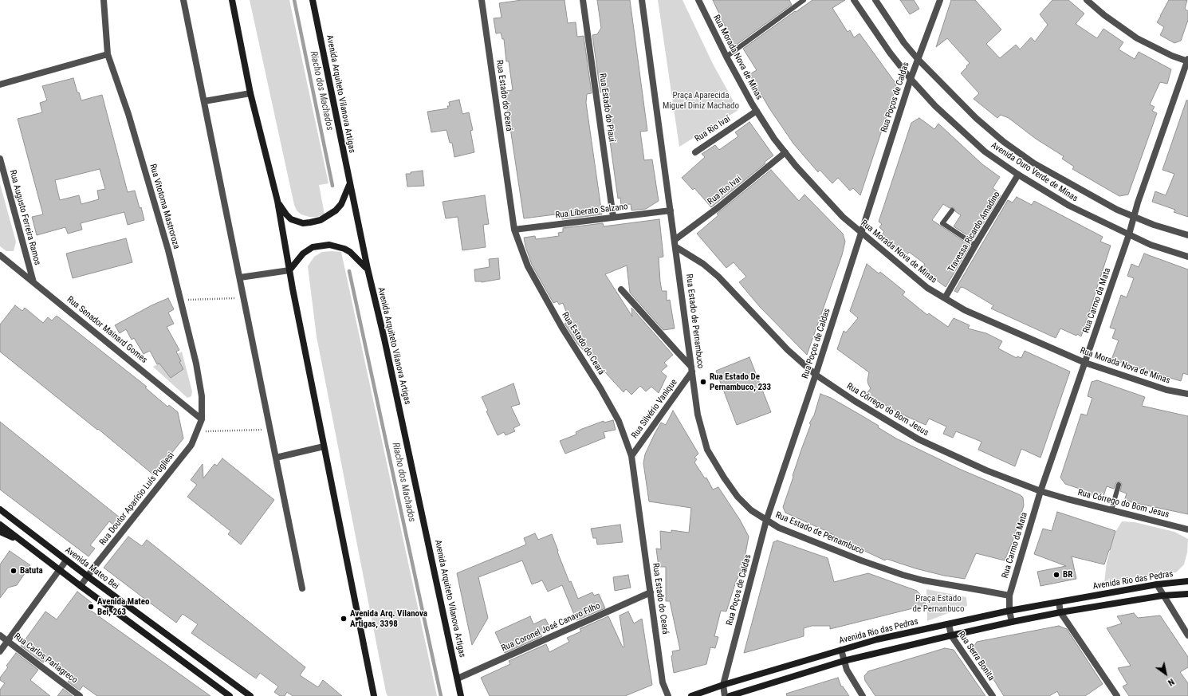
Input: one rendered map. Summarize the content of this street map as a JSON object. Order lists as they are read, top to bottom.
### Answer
{
  "streets": {
    "main road": ["Avenida Arquiteto Vilanova Artigas", "Avenida Mateo Bei", "Avenida Rio das Pedras"],
    "street": [
      "Rua Morada Nova de Minas",
      "Rua Estado do Ceará",
      "Rua Poços de Caldas",
      "Rua Estado do Piauí",
      "Rua Rio Ivaí",
      "Avenida Ouro Verde de Minas",
      "Rua Rio Ivai",
      "Rua Vitotoma Mastroroza",
      "Rua Liberato Salzano",
      "Rua Augusto Ferreira Ramos",
      "Travessa Ricardo Amadino",
      "Rua Carmo da Mata",
      "Rua Estado de Pernambuco",
      "Rua Senador Mainard Gomes",
      "Rua Silvério Vanique",
      "Rua Córrego do Bom Jesus",
      "Rua Doutor Aparício Luís Pugliesi",
      "Rua Coronel José Canavo Filho",
      "Rua Serra Bonita",
      "Rua Carlos Parlagreco"
    ]
  },
  "crossings": [
    ["Rua Morada Nova de Minas", "Rua Poços de Caldas"],
    ["Rua Morada Nova de Minas", "Rua Rio Ivaí"],
    ["Rua Morada Nova de Minas", "Rua Rio Ivai"],
    ["Rua Morada Nova de Minas", "Travessa Ricardo Amadino"],
    ["Rua Morada Nova de Minas", "Rua Carmo da Mata"],
    ["Avenida Arquiteto Vilanova Artigas", "Rua Coronel José Canavo Filho"],
    ["Rua Estado do Ceará", "Rua Liberato Salzano"],
    ["Rua Estado do Ceará", "Rua Silvério Vanique"],
    ["Rua Estado do Ceará", "Rua Coronel José Canavo Filho"],
    ["Rua Poços de Caldas", "Avenida Ouro Verde de Minas"],
    ["Rua Poços de Caldas", "Rua Estado de Pernambuco"],
    ["Rua Poços de Caldas", "Rua Córrego do Bom Jesus"],
    ["Rua Poços de Caldas", "Avenida Rio das Pedras"],
    ["Rua Estado do Piauí", "Rua Liberato Salzano"],
    ["Avenida Ouro Verde de Minas", "Travessa Ricardo Amadino"],
    ["Avenida Ouro Verde de Minas", "Rua Carmo da Mata"],
    ["Rua Rio Ivai", "Rua Estado de Pernambuco"],
    ["Rua Vitotoma Mastroroza", "Rua Senador Mainard Gomes"],
    ["Rua Vitotoma Mastroroza", "Rua Doutor Aparício Luís Pugliesi"],
    ["Rua Liberato Salzano", "Rua Estado de Pernambuco"],
    ["Rua Augusto Ferreira Ramos", "Rua Senador Mainard Gomes"],
    ["Rua Carmo da Mata", "Rua Estado de Pernambuco"],
    ["Rua Carmo da Mata", "Rua Córrego do Bom Jesus"],
    ["Rua Carmo da Mata", "Avenida Rio das Pedras"],
    ["Rua Estado de Pernambuco", "Rua Silvério Vanique"],
    ["Rua Estado de Pernambuco", "Rua Córrego do Bom Jesus"],
    ["Rua Senador Mainard Gomes", "Rua Doutor Aparício Luís Pugliesi"],
    ["Rua Doutor Aparício Luís Pugliesi", "Avenida Mateo Bei"],
    ["Avenida Rio das Pedras", "Rua Serra Bonita"]
  ],
  "water": ["Riacho dos Machados"],
  "parks": ["Praça Aparecida Miguel Diniz Machado", "Praça Estado de Pernanbuco"],
  "places": [
    "Rua Estado De Pernambuco, 233",
    "Batuta",
    "BR",
    "Avenida Mateo Bei, 263",
    "Avenida Arq. Vilanova Artigas, 3398"
  ],
  "north": "bottom right"
}
